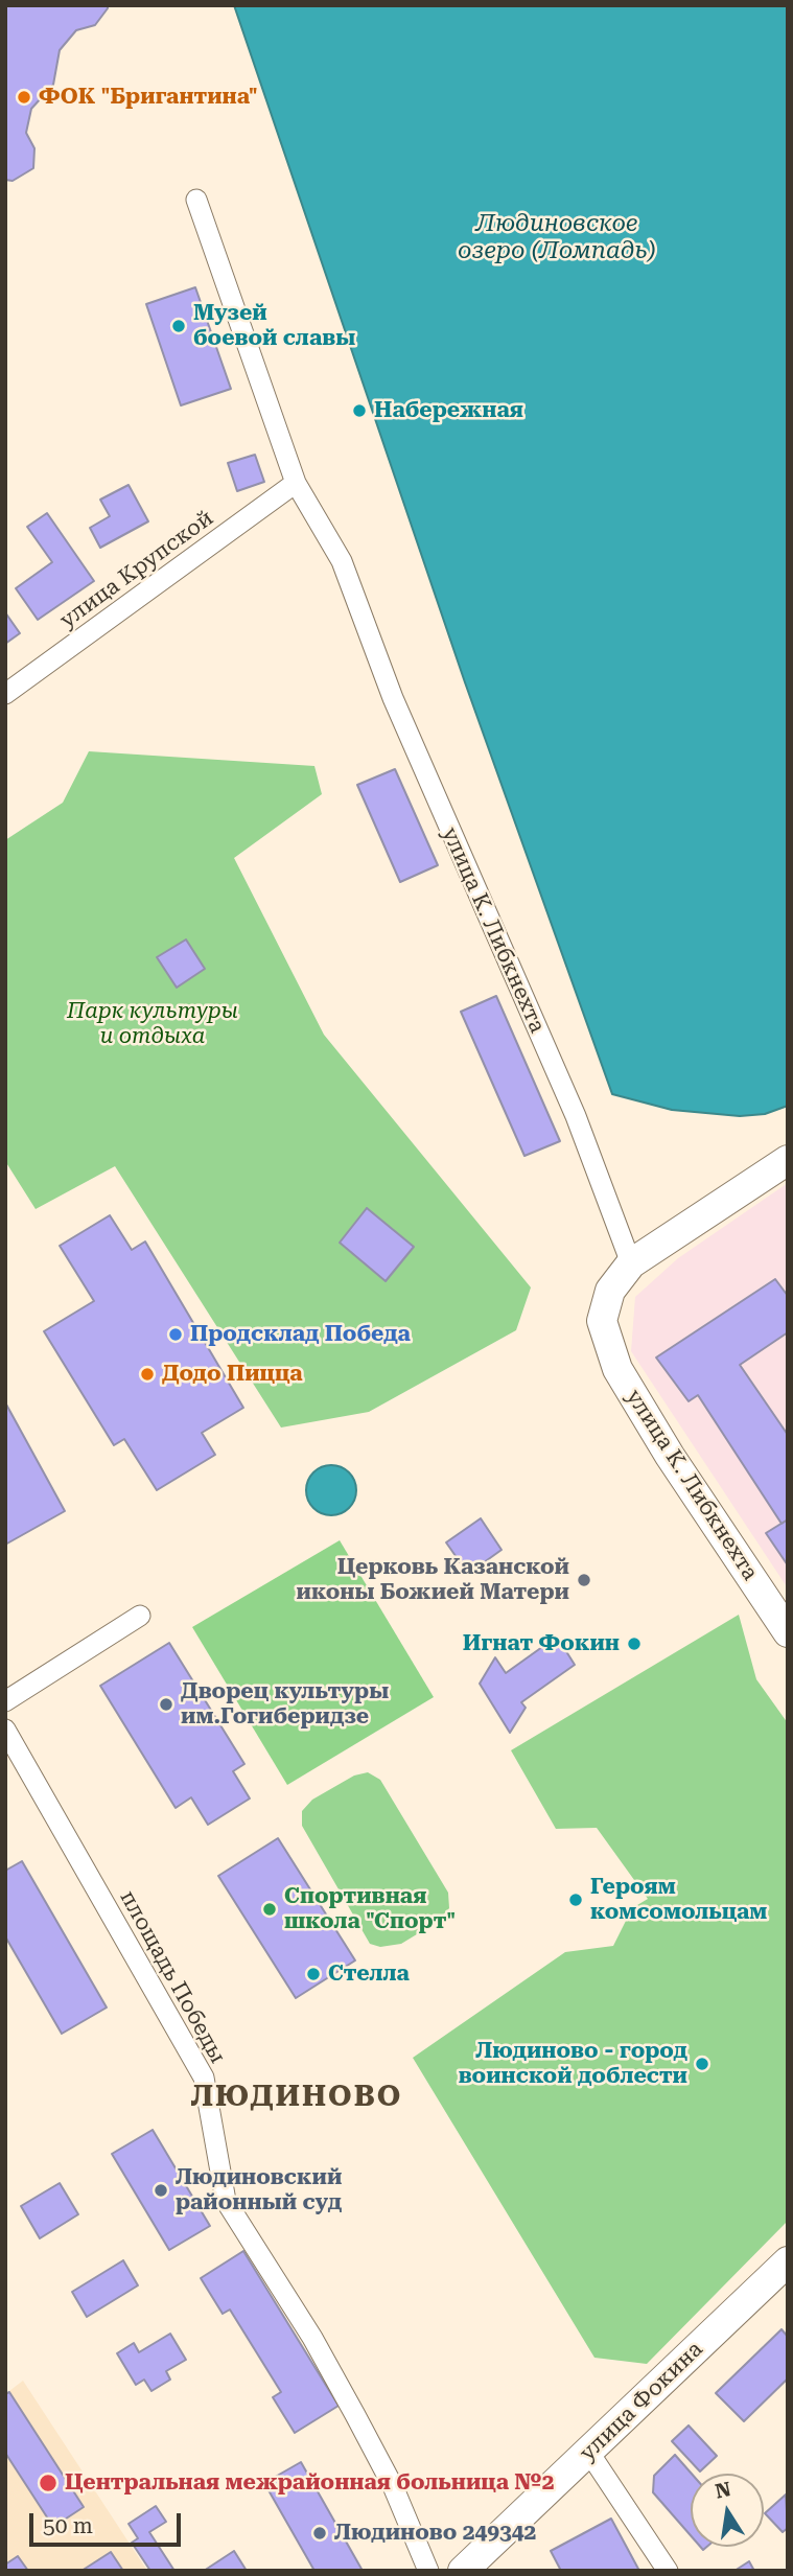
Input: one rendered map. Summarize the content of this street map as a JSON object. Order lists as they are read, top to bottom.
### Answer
{
  "streets": {
    "street": [
      "улица Крупской",
      "улица К. Либкнехта",
      "площадь Победы",
      "улица Фокина"
    ]
  },
  "crossings": [
    ["улица Крупской", "улица К. Либкнехта"]
  ],
  "districts": ["ЛЮДИНОВО"],
  "water": ["Людиновское озеро (Ломпадь)"],
  "parks": ["Парк культуры и отдыха"],
  "places": [
    "ФОК \"Бригантина\"",
    "Музей боевой славы",
    "Набережная",
    "Продсклад Победа",
    "Додо Пицца",
    "Церковь Казанской иконы Божией Матери",
    "Игнат Фокин",
    "Дворец культуры им.Гогиберидзе",
    "Героям комсомольцам",
    "Спортивная школа \"Спорт\"",
    "Стелла",
    "Людиново - город воинской доблести",
    "Людиновский районный суд",
    "Центральная межрайонная больница №2",
    "Людиново 249342"
  ],
  "scale_bar": "50 m",
  "north": "top"
}
